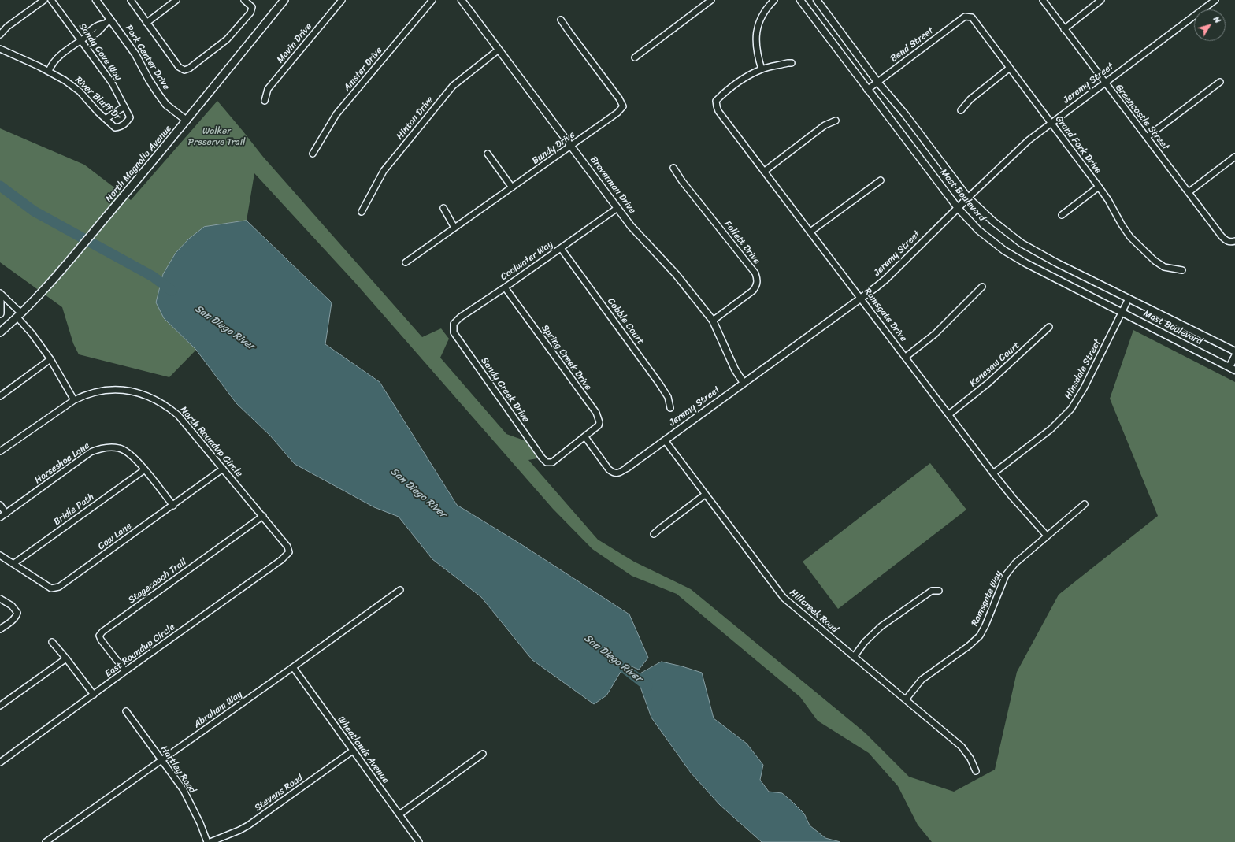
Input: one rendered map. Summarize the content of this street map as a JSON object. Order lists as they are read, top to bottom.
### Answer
{
  "streets": {
    "main road": ["North Magnolia Avenue"],
    "street": [
      "Mavin Drive",
      "Bend Street",
      "Sandy Cove Way",
      "Park Center Drive",
      "Amster Drive",
      "Jeremy Street",
      "River Bluff Dr",
      "Greencastle Street",
      "Hinton Drive",
      "Grand Fork Drive",
      "Bundy Drive",
      "Braverman Drive",
      "Mast Boulevard",
      "Follett Drive",
      "Coolwater Way",
      "Ramsgate Drive",
      "Cobble Court",
      "Spring Creek Drive",
      "Kenesaw Court",
      "Hinsdale Street",
      "Sandy Creek Drive",
      "North Roundup Circle",
      "Horseshoe Lane",
      "Bridle Path",
      "Cow Lane",
      "Stagecoach Trail",
      "Ramsgate Way",
      "Hillcreek Road",
      "East Roundup Circle",
      "Abraham Way",
      "Wheatlands Avenue",
      "Hartley Road",
      "Stevens Road"
    ]
  },
  "crossings": [
    ["Bend Street", "Grand Fork Drive"],
    ["Bend Street", "Mast Boulevard"],
    ["Sandy Cove Way", "River Bluff Dr"],
    ["Park Center Drive", "North Magnolia Avenue"],
    ["Jeremy Street", "Greencastle Street"],
    ["Jeremy Street", "Grand Fork Drive"],
    ["Jeremy Street", "Braverman Drive"],
    ["Jeremy Street", "Mast Boulevard"],
    ["Jeremy Street", "Ramsgate Drive"],
    ["Jeremy Street", "Spring Creek Drive"],
    ["Jeremy Street", "Sandy Creek Drive"],
    ["Jeremy Street", "Hillcreek Road"],
    ["Hinton Drive", "Braverman Drive"],
    ["Bundy Drive", "Braverman Drive"],
    ["Braverman Drive", "Follett Drive"],
    ["Braverman Drive", "Coolwater Way"],
    ["Mast Boulevard", "Hinsdale Street"],
    ["Coolwater Way", "Cobble Court"],
    ["Coolwater Way", "Spring Creek Drive"],
    ["Coolwater Way", "Sandy Creek Drive"],
    ["Ramsgate Drive", "Kenesaw Court"],
    ["Ramsgate Drive", "Hinsdale Street"],
    ["Ramsgate Drive", "Ramsgate Way"],
    ["Spring Creek Drive", "Sandy Creek Drive"],
    ["North Roundup Circle", "Cow Lane"],
    ["North Roundup Circle", "Stagecoach Trail"],
    ["North Roundup Circle", "East Roundup Circle"],
    ["Horseshoe Lane", "Bridle Path"],
    ["Horseshoe Lane", "Cow Lane"],
    ["Bridle Path", "Cow Lane"],
    ["Stagecoach Trail", "East Roundup Circle"],
    ["Ramsgate Way", "Hillcreek Road"],
    ["Abraham Way", "Wheatlands Avenue"],
    ["Abraham Way", "Hartley Road"],
    ["Wheatlands Avenue", "Stevens Road"]
  ],
  "water": ["San Diego River"],
  "parks": ["Walker Preserve Trail"],
  "north": "top right"
}
